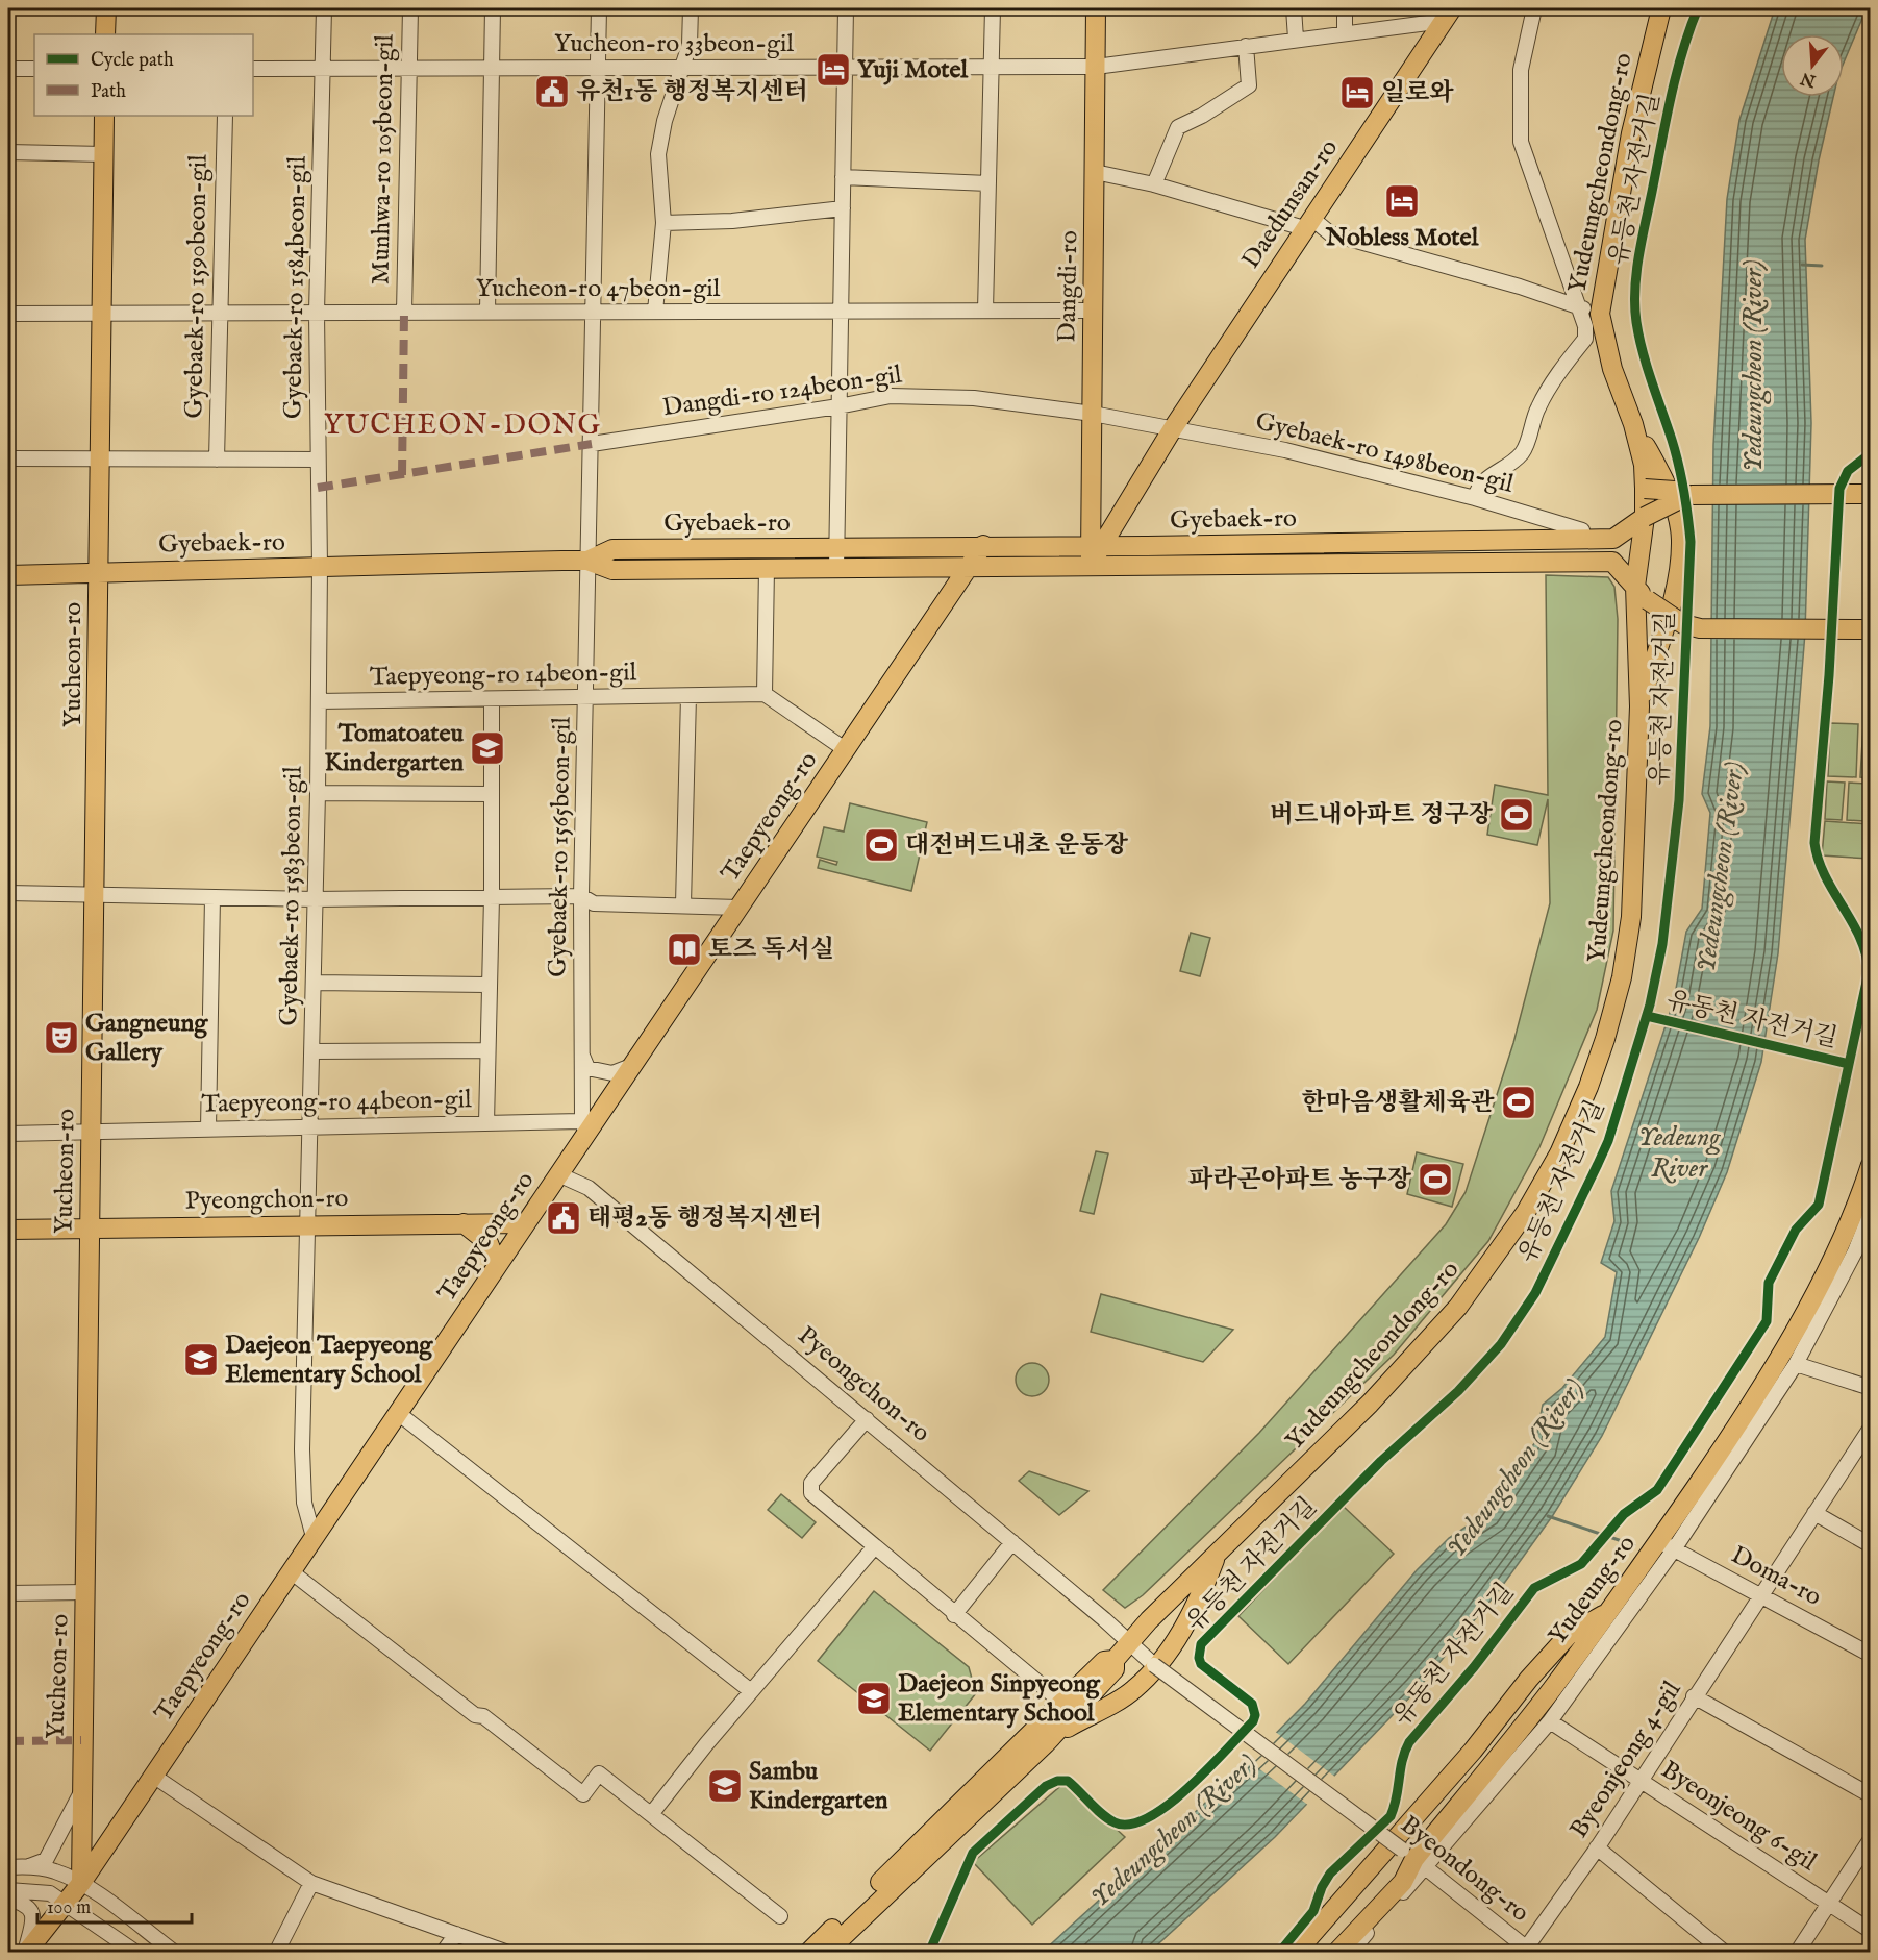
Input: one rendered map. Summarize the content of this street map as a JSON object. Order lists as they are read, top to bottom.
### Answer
{
  "streets": {
    "main road": [
      "Yudeungcheondong-ro",
      "Daedunsan-ro",
      "Dangdi-ro",
      "Gyebaek-ro",
      "Yucheon-ro",
      "Taepyeong-ro",
      "Pyeongchon-ro",
      "Yudeung-ro"
    ],
    "street": [
      "Yucheon-ro 33beon-gil",
      "Munhwa-ro 105beon-gil",
      "Gyebaek-ro 1590beon-gil",
      "Gyebaek-ro 1584beon-gil",
      "Yucheon-ro 47beon-gil",
      "Dangdi-ro 124beon-gil",
      "Gyebaek-ro 1498beon-gil",
      "Taepyeong-ro 14beon-gil",
      "Gyebaek-ro 1565beon-gil",
      "Gyebaek-ro 1583beon-gil",
      "Taepyeong-ro 44beon-gil",
      "Doma-ro",
      "Byeonjeong 4-gil",
      "Byeonjeong 6-gil",
      "Byeondong-ro"
    ],
    "cycle path": ["유등천 자전거길", "유동천 자전거길"]
  },
  "crossings": [
    ["Yucheon-ro 33beon-gil", "Munhwa-ro 105beon-gil"],
    ["Yucheon-ro 33beon-gil", "Daedunsan-ro"],
    ["Yucheon-ro 33beon-gil", "Dangdi-ro"],
    ["Yucheon-ro 33beon-gil", "Gyebaek-ro 1584beon-gil"],
    ["Yucheon-ro 33beon-gil", "Gyebaek-ro 1565beon-gil"],
    ["Munhwa-ro 105beon-gil", "Yucheon-ro 47beon-gil"],
    ["Yudeungcheondong-ro", "Gyebaek-ro"],
    ["Yudeungcheondong-ro", "Pyeongchon-ro"],
    ["Yudeungcheondong-ro", "Byeondong-ro"],
    ["Daedunsan-ro", "Dangdi-ro"],
    ["Daedunsan-ro", "Gyebaek-ro 1498beon-gil"],
    ["Daedunsan-ro", "Gyebaek-ro"],
    ["Gyebaek-ro 1590beon-gil", "Yucheon-ro 47beon-gil"],
    ["Dangdi-ro", "Yucheon-ro 47beon-gil"],
    ["Dangdi-ro", "Dangdi-ro 124beon-gil"],
    ["Dangdi-ro", "Gyebaek-ro"],
    ["Gyebaek-ro 1584beon-gil", "Yucheon-ro 47beon-gil"],
    ["Gyebaek-ro 1584beon-gil", "Gyebaek-ro"],
    ["Gyebaek-ro 1584beon-gil", "Gyebaek-ro 1583beon-gil"],
    ["Yucheon-ro 47beon-gil", "Yucheon-ro"],
    ["Yucheon-ro 47beon-gil", "Gyebaek-ro 1565beon-gil"],
    ["Dangdi-ro 124beon-gil", "Gyebaek-ro 1565beon-gil"],
    ["Gyebaek-ro", "Yucheon-ro"],
    ["Gyebaek-ro", "Taepyeong-ro 14beon-gil"],
    ["Gyebaek-ro", "Taepyeong-ro"],
    ["Gyebaek-ro", "Gyebaek-ro 1565beon-gil"],
    ["Gyebaek-ro", "Gyebaek-ro 1583beon-gil"],
    ["Yucheon-ro", "Taepyeong-ro"],
    ["Yucheon-ro", "Taepyeong-ro 44beon-gil"],
    ["Yucheon-ro", "Pyeongchon-ro"],
    ["Taepyeong-ro 14beon-gil", "Gyebaek-ro 1565beon-gil"],
    ["Taepyeong-ro 14beon-gil", "Gyebaek-ro 1583beon-gil"],
    ["Taepyeong-ro", "Gyebaek-ro 1565beon-gil"],
    ["Taepyeong-ro", "Gyebaek-ro 1583beon-gil"],
    ["Taepyeong-ro", "Taepyeong-ro 44beon-gil"],
    ["Taepyeong-ro", "Pyeongchon-ro"],
    ["Gyebaek-ro 1565beon-gil", "Taepyeong-ro 44beon-gil"],
    ["Gyebaek-ro 1583beon-gil", "Taepyeong-ro 44beon-gil"],
    ["Gyebaek-ro 1583beon-gil", "Pyeongchon-ro"],
    ["Pyeongchon-ro", "Byeondong-ro"],
    ["Doma-ro", "Yudeung-ro"],
    ["Doma-ro", "Byeonjeong 4-gil"],
    ["Yudeung-ro", "Byeondong-ro"],
    ["Byeonjeong 4-gil", "Byeonjeong 6-gil"],
    ["Byeonjeong 4-gil", "Byeondong-ro"]
  ],
  "districts": ["YUCHEON-DONG"],
  "water": ["Yedeungcheon (River)", "Yedeung River"],
  "places": {
    "hotel": ["Yuji Motel", "일로와", "Nobless Motel"],
    "public building": ["유천1동 행정복지센터", "태평2동 행정복지센터"],
    "school or university": [
      "Tomatoateu Kindergarten",
      "Daejeon Taepyeong Elementary School",
      "Daejeon Sinpyeong Elementary School",
      "Sambu Kindergarten"
    ],
    "sports": [
      "버드내아파트 정구장",
      "대전버드내초 운동장",
      "한마음생활체육관",
      "파라곤아파트 농구장"
    ],
    "library": ["토즈 독서실"],
    "theatre": ["Gangneung Gallery"]
  },
  "legend": ["Cycle path", "Path"],
  "scale_bar": "100 m",
  "north": "bottom"
}
